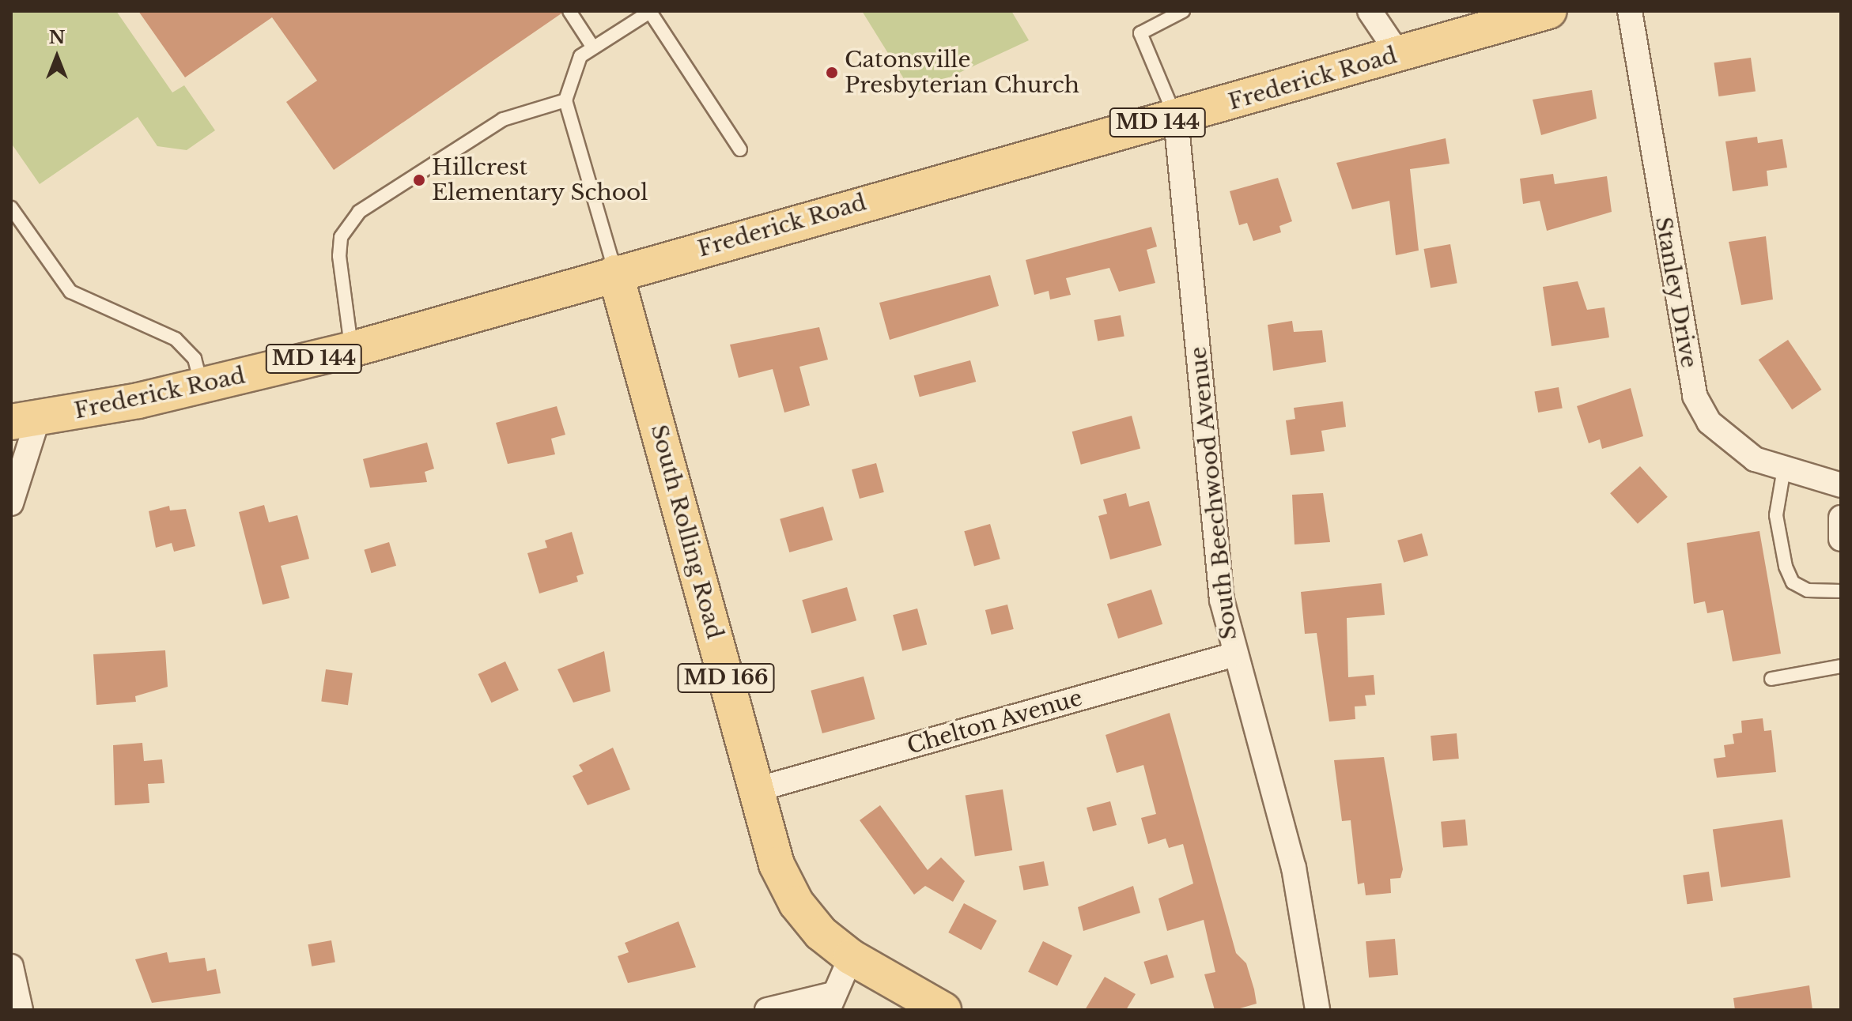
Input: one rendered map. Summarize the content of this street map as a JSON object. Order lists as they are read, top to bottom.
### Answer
{
  "streets": {
    "main road": [
      "Frederick Road",
      "MD 144",
      "South Rolling Road",
      "MD 166"
    ],
    "street": ["Stanley Drive", "South Beechwood Avenue", "Chelton Avenue"]
  },
  "crossings": [
    ["Frederick Road", "South Beechwood Avenue"],
    ["Frederick Road", "South Rolling Road"],
    ["South Beechwood Avenue", "Chelton Avenue"],
    ["South Rolling Road", "Chelton Avenue"]
  ],
  "places": ["Catonsville Presbyterian Church", "Hillcrest Elementary School"],
  "north": "top"
}
